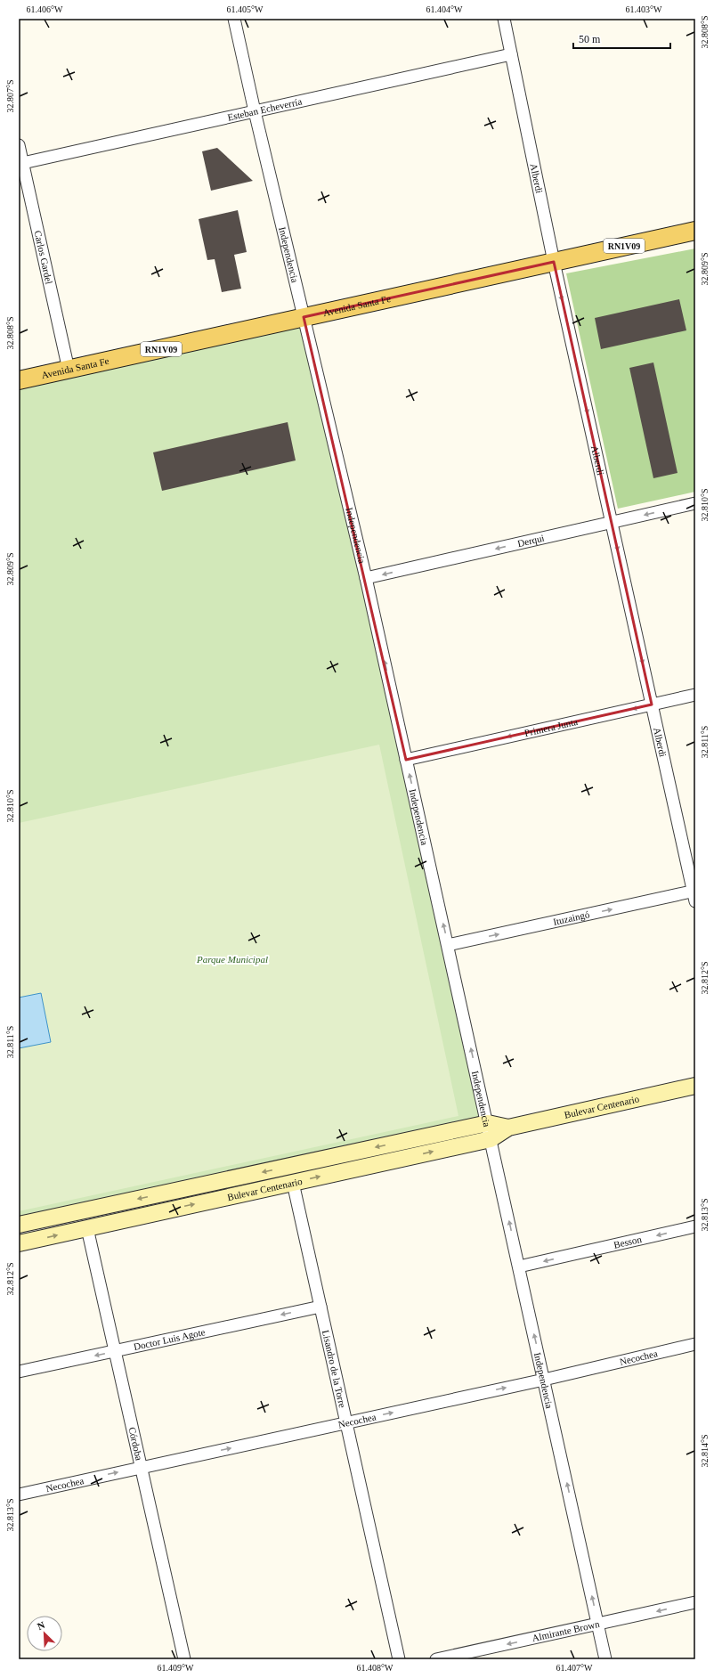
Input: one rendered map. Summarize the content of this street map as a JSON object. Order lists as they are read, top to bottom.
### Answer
{
  "streets": {
    "main road": ["RN1V09", "Avenida Santa Fe", "Bulevar Centenario"],
    "street": [
      "Esteban Echeverría",
      "Alberdi",
      "Independencia",
      "Carlos Gardel",
      "Derqui",
      "Primera Junta",
      "Ituzaingó",
      "Besson",
      "Doctor Luis Agote",
      "Necochea",
      "Lisandro de la Torre",
      "Córdoba",
      "Almirante Brown"
    ]
  },
  "crossings": [
    ["Esteban Echeverría", "Alberdi"],
    ["Esteban Echeverría", "Independencia"],
    ["Esteban Echeverría", "Carlos Gardel"],
    ["Alberdi", "Avenida Santa Fe"],
    ["Alberdi", "Derqui"],
    ["Alberdi", "Primera Junta"],
    ["Alberdi", "Ituzaingó"],
    ["Independencia", "Avenida Santa Fe"],
    ["Independencia", "Derqui"],
    ["Independencia", "Primera Junta"],
    ["Independencia", "Ituzaingó"],
    ["Independencia", "Bulevar Centenario"],
    ["Independencia", "Besson"],
    ["Independencia", "Necochea"],
    ["Independencia", "Almirante Brown"],
    ["Carlos Gardel", "Avenida Santa Fe"],
    ["Bulevar Centenario", "Lisandro de la Torre"],
    ["Bulevar Centenario", "Córdoba"],
    ["Doctor Luis Agote", "Lisandro de la Torre"],
    ["Doctor Luis Agote", "Córdoba"],
    ["Necochea", "Lisandro de la Torre"],
    ["Necochea", "Córdoba"]
  ],
  "one_way": [
    "Alberdi",
    "Independencia",
    "Derqui",
    "Primera Junta",
    "Ituzaingó",
    "Besson",
    "Doctor Luis Agote",
    "Necochea",
    "Almirante Brown"
  ],
  "parks": ["Parque Municipal"],
  "scale_bar": "50 m",
  "north": "top left",
  "coordinates": [
    "61.406°W",
    "61.405°W",
    "61.404°W",
    "61.403°W",
    "32.808°S",
    "32.807°S",
    "32.809°S",
    "32.810°S",
    "32.811°S",
    "32.812°S",
    "32.813°S",
    "32.814°S",
    "61.409°W",
    "61.408°W",
    "61.407°W"
  ]
}
